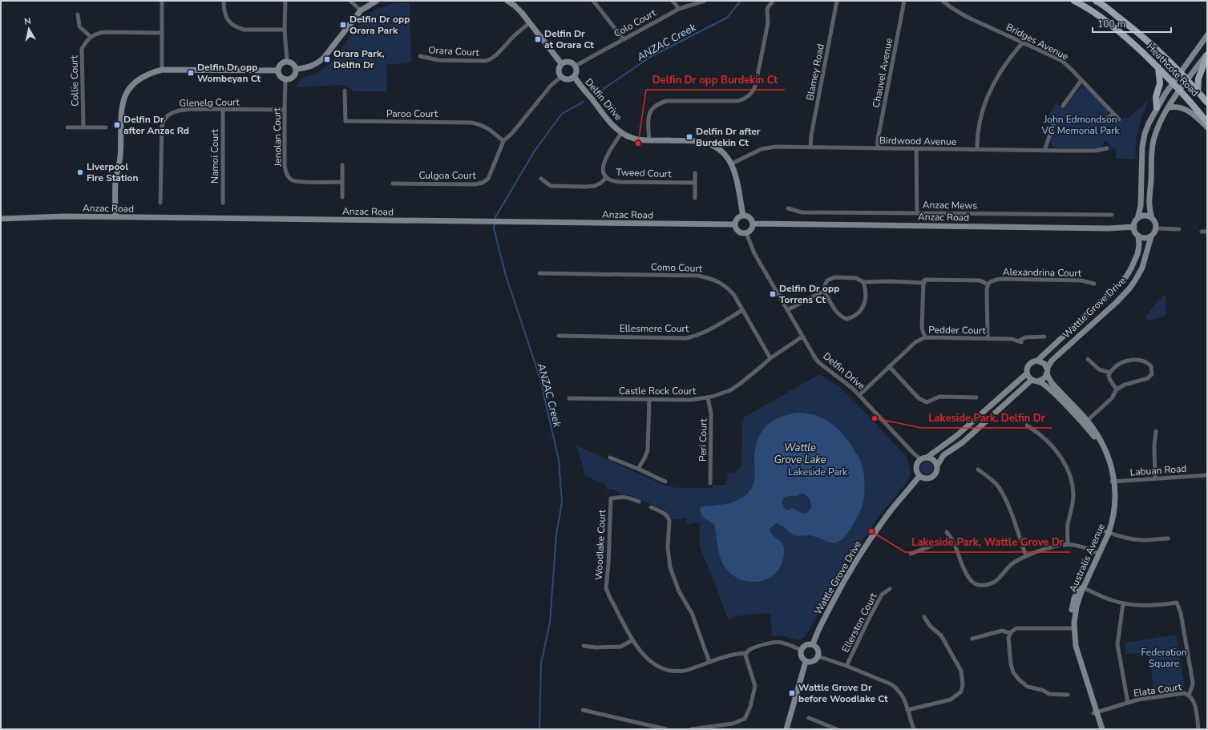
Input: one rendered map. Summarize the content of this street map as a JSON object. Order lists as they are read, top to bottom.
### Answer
{
  "streets": {
    "main road": ["Heathcote Road"],
    "street": [
      "Colo Court",
      "Bridges Avenue",
      "Orara Court",
      "Blamey Road",
      "Chauvel Avenue",
      "Collie Court",
      "Delfin Drive",
      "Glenelg Court",
      "Paroo Court",
      "Jenolan Court",
      "Birdwood Avenue",
      "Namoi Court",
      "Tweed Court",
      "Culgoa Court",
      "Anzac Mews",
      "Anzac Road",
      "Como Court",
      "Alexandrina Court",
      "Wattle Grove Drive",
      "Ellesmere Court",
      "Pedder Court",
      "Castle Rock Court",
      "Peri Court",
      "Labuan Road",
      "Woodlake Court",
      "Australis Avenue",
      "Ellerston Court",
      "Elata Court"
    ]
  },
  "crossings": [
    ["Colo Court", "Delfin Drive"],
    ["Colo Court", "Culgoa Court"],
    ["Blamey Road", "Birdwood Avenue"],
    ["Chauvel Avenue", "Birdwood Avenue"],
    ["Delfin Drive", "Birdwood Avenue"],
    ["Delfin Drive", "Tweed Court"],
    ["Delfin Drive", "Culgoa Court"],
    ["Delfin Drive", "Anzac Road"],
    ["Delfin Drive", "Wattle Grove Drive"],
    ["Delfin Drive", "Pedder Court"],
    ["Delfin Drive", "Castle Rock Court"],
    ["Glenelg Court", "Jenolan Court"],
    ["Glenelg Court", "Namoi Court"],
    ["Paroo Court", "Culgoa Court"],
    ["Anzac Road", "Wattle Grove Drive"],
    ["Como Court", "Ellesmere Court"],
    ["Como Court", "Castle Rock Court"],
    ["Wattle Grove Drive", "Woodlake Court"],
    ["Wattle Grove Drive", "Australis Avenue"],
    ["Castle Rock Court", "Peri Court"],
    ["Labuan Road", "Australis Avenue"],
    ["Australis Avenue", "Elata Court"]
  ],
  "water": ["ANZAC Creek", "Wattle Grove Lake"],
  "parks": ["John Edmondson VC Memorial Park", "Lakeside Park", "Federation Square"],
  "places": {
    "transit": [
      "Delfin Dr opp Orara Park",
      "Delfin Dr at Orara Ct",
      "Orara Park, Delfin Dr",
      "Delfin Dr opp Wombeyan Ct",
      "Delfin Dr after Anzac Rd",
      "Delfin Dr after Burdekin Ct",
      "Delfin Dr opp Torrens Ct",
      "Wattle Grove Dr before Woodlake Ct"
    ],
    "other": [
      "Delfin Dr opp Burdekin Ct",
      "Liverpool Fire Station",
      "Lakeside Park, Delfin Dr",
      "Lakeside Park, Wattle Grove Dr"
    ]
  },
  "scale_bar": "100 m",
  "north": "top"
}
